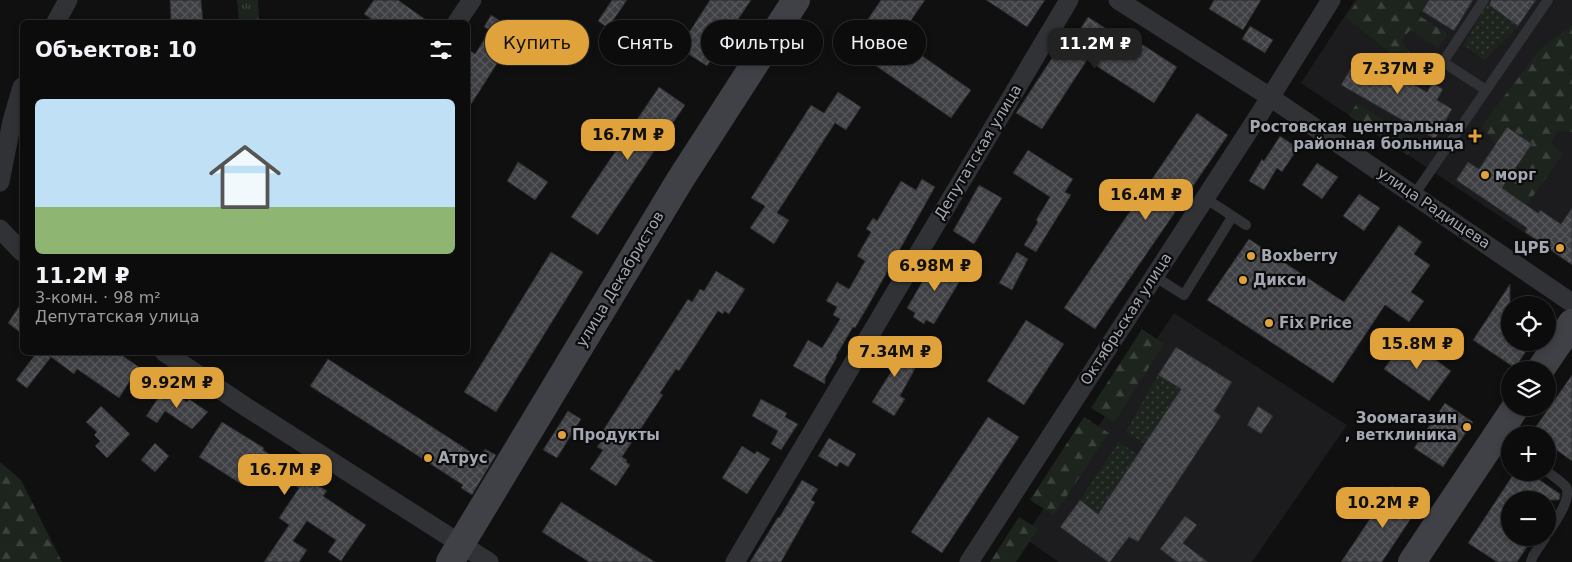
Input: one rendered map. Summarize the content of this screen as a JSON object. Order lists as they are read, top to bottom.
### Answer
{
  "streets": {
    "street": [
      "Депутатская улица",
      "улица Радищева",
      "улица Декабристов",
      "Октябрьская улица"
    ]
  },
  "crossings": [
    ["улица Радищева", "Октябрьская улица"]
  ],
  "places": {
    "health": ["Ростовская центральная районная больница"],
    "other": [
      "морг",
      "ЦРБ",
      "Boxberry",
      "Дикси",
      "Fix Price",
      "Зоомагазин , ветклиника",
      "Продукты",
      "Атрус"
    ]
  },
  "page": {
    "chip": [
      "Купить",
      "Снять",
      "Фильтры",
      "Новое"
    ],
    "heading": "Объектов: 10",
    "price": [
      "11.2M ₽",
      "7.37M ₽",
      "16.7M ₽",
      "16.4M ₽",
      "6.98M ₽",
      "15.8M ₽",
      "7.34M ₽",
      "9.92M ₽",
      "16.7M ₽",
      "10.2M ₽"
    ],
    "list": [
      {
        "name": "11.2M ₽",
        "note": "3-комн. · 98 m² · Депутатская улица"
      }
    ],
    "map_buttons": ["+", "−"]
  }
}
